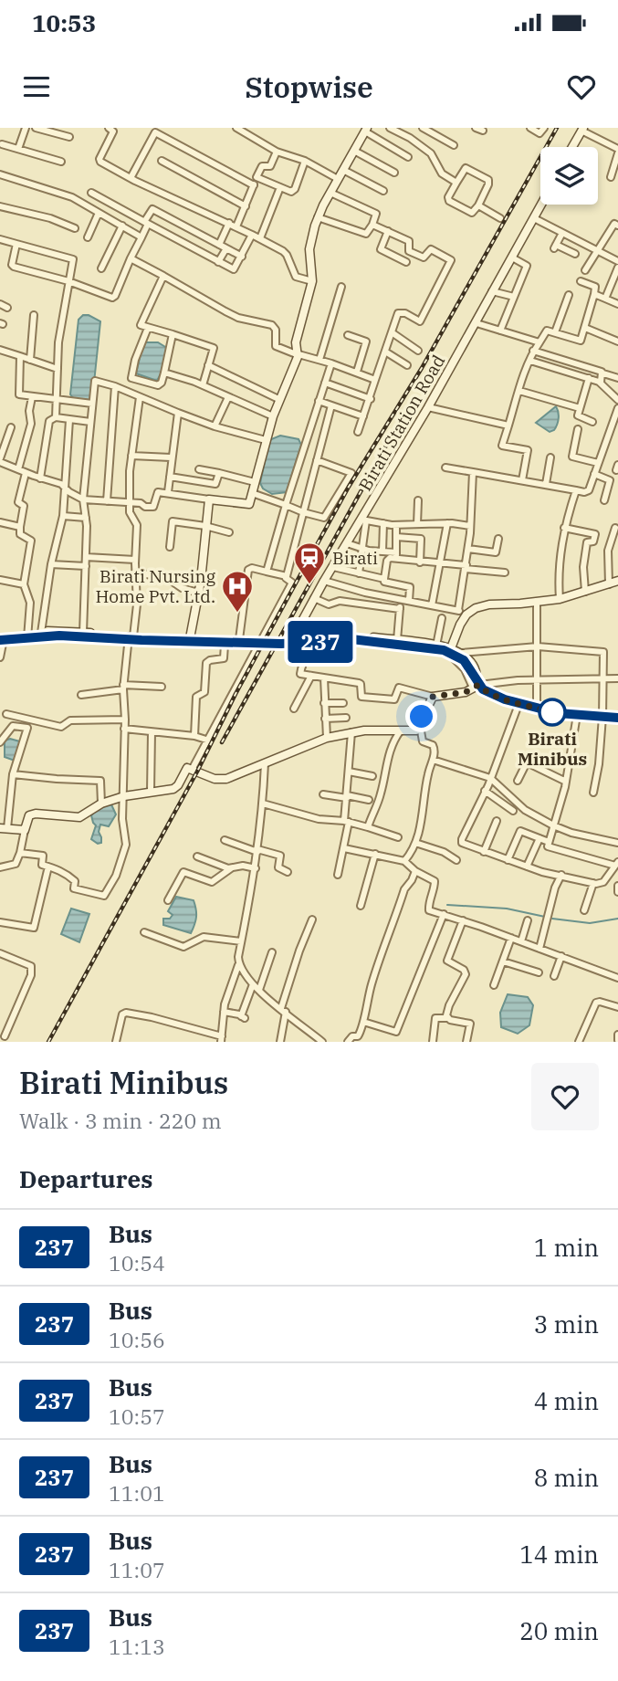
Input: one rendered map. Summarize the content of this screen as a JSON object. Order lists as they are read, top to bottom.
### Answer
{
  "streets": {
    "street": ["Birati Station Road"]
  },
  "places": {
    "station": ["Birati"],
    "hospital": ["Birati Nursing Home Pvt. Ltd."],
    "other": ["Birati Minibus"]
  },
  "lines": ["bus line 237"],
  "page": {
    "status": "10:53",
    "header": "Stopwise",
    "on_map": "237",
    "heading": [
      ["Birati Minibus", "Walk · 3 min · 220 m"],
      "Departures"
    ],
    "list": [
      {
        "mark": "237",
        "name": "Bus",
        "note": "10:54",
        "value": "1 min"
      },
      {
        "mark": "237",
        "name": "Bus",
        "note": "10:56",
        "value": "3 min"
      },
      {
        "mark": "237",
        "name": "Bus",
        "note": "10:57",
        "value": "4 min"
      },
      {
        "mark": "237",
        "name": "Bus",
        "note": "11:01",
        "value": "8 min"
      },
      {
        "mark": "237",
        "name": "Bus",
        "note": "11:07",
        "value": "14 min"
      },
      {
        "mark": "237",
        "name": "Bus",
        "note": "11:13",
        "value": "20 min"
      }
    ]
  }
}
